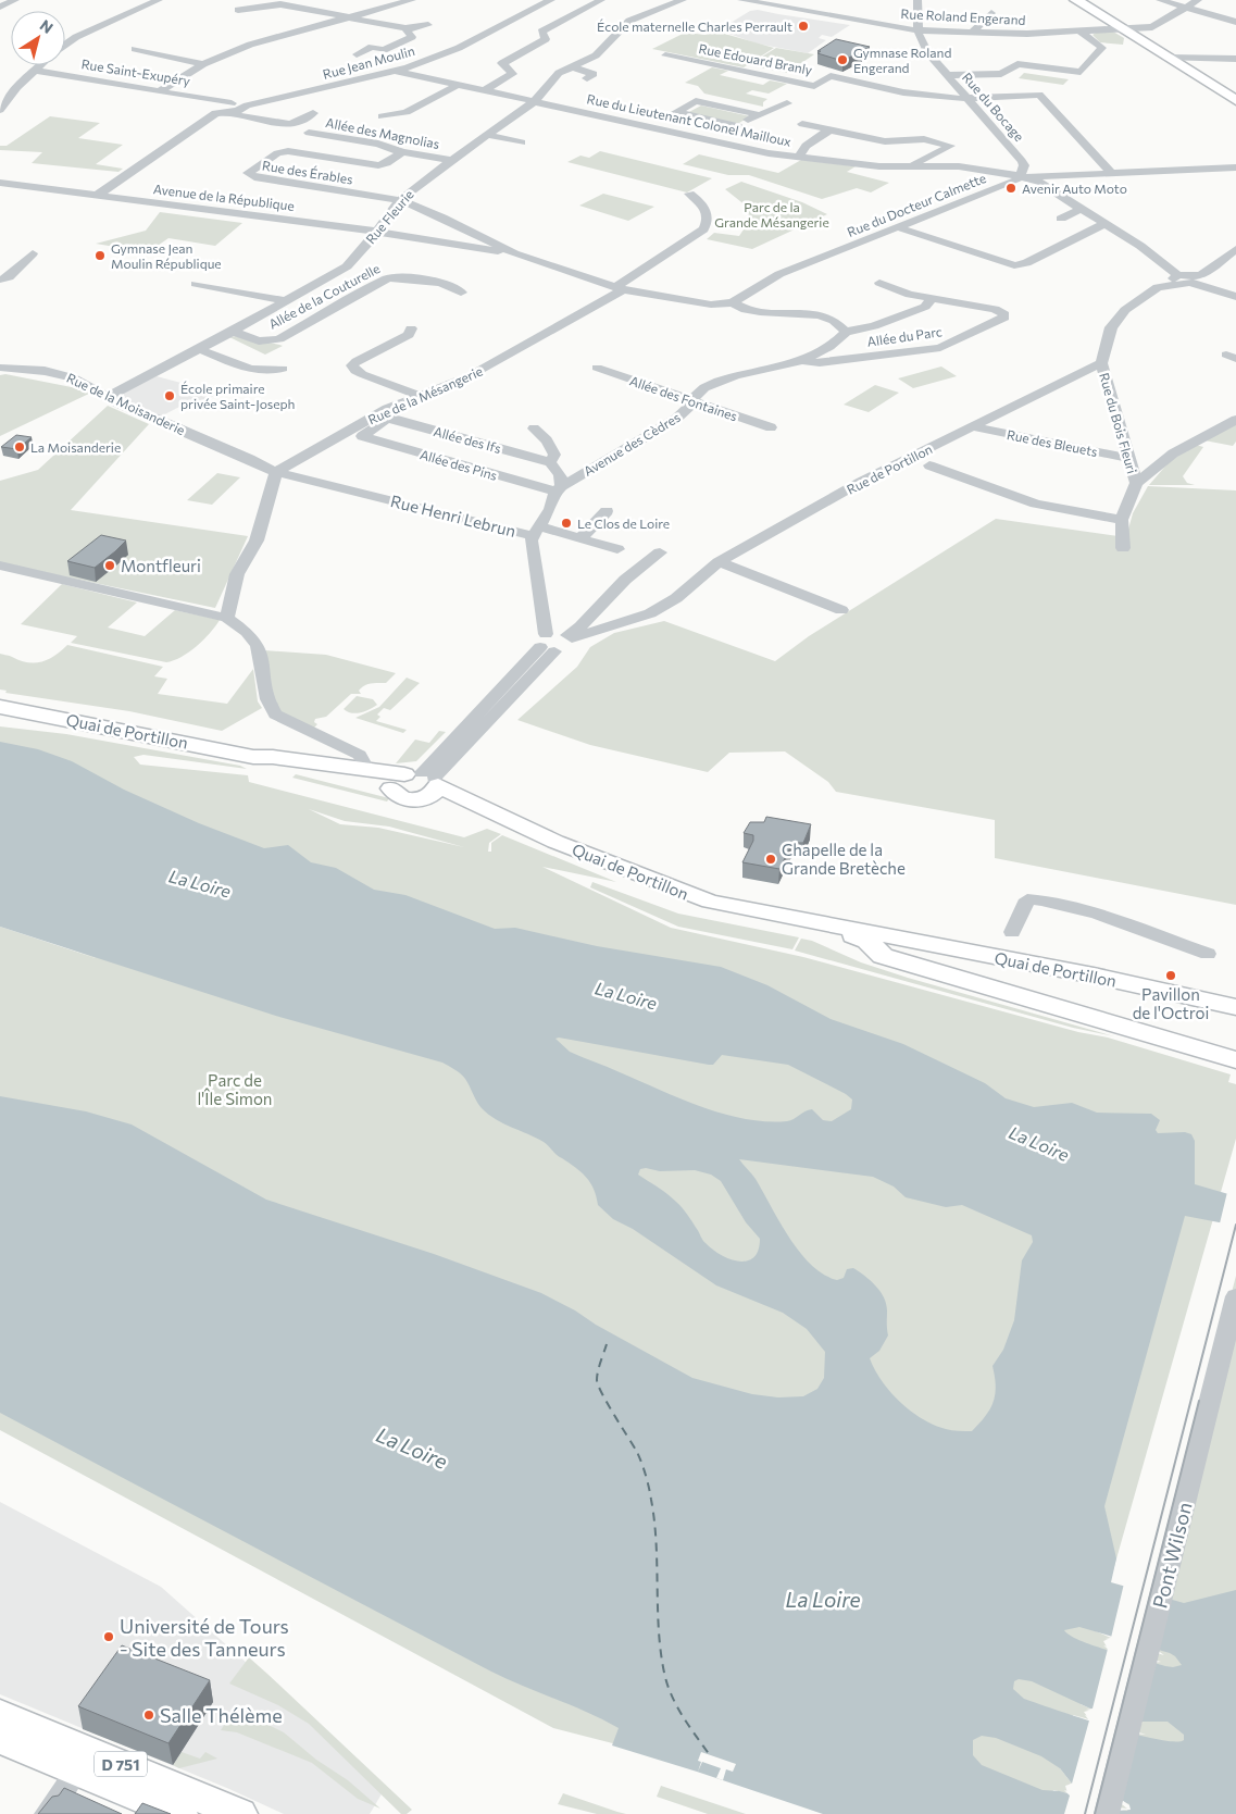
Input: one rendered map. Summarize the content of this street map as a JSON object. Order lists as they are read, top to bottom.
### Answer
{
  "streets": {
    "main road": ["Quai de Portillon", "D 751"],
    "street": [
      "Rue Roland Engerand",
      "Rue Edouard Branly",
      "Rue Jean Moulin",
      "Rue Saint-Exupéry",
      "Rue du Bocage",
      "Rue du Lieutenant Colonel Mailloux",
      "Allée des Magnolias",
      "Rue des Érables",
      "Avenue de la République",
      "Rue du Docteur Calmette",
      "Rue Fleurie",
      "Allée de la Couturelle",
      "Allée du Parc",
      "Rue de la Mésangerie",
      "Allée des Fontaines",
      "Rue de la Moisanderie",
      "Rue du Bois Fleuri",
      "Allée des Ifs",
      "Rue des Bleuets",
      "Avenue des Cèdres",
      "Allée des Pins",
      "Rue de Portillon",
      "Rue Henri Lebrun",
      "Pont Wilson"
    ]
  },
  "crossings": [
    ["Rue Roland Engerand", "Rue du Bocage"],
    ["Rue Edouard Branly", "Rue du Bocage"],
    ["Rue Edouard Branly", "Rue du Docteur Calmette"],
    ["Rue Jean Moulin", "Rue Saint-Exupéry"],
    ["Rue Jean Moulin", "Rue du Lieutenant Colonel Mailloux"],
    ["Rue du Bocage", "Rue du Lieutenant Colonel Mailloux"],
    ["Rue du Bocage", "Rue du Docteur Calmette"],
    ["Rue du Lieutenant Colonel Mailloux", "Rue du Docteur Calmette"],
    ["Rue du Lieutenant Colonel Mailloux", "Rue Fleurie"],
    ["Allée des Magnolias", "Rue des Érables"],
    ["Allée des Magnolias", "Rue Fleurie"],
    ["Rue des Érables", "Rue du Docteur Calmette"],
    ["Rue des Érables", "Rue Fleurie"],
    ["Avenue de la République", "Rue du Docteur Calmette"],
    ["Avenue de la République", "Rue Fleurie"],
    ["Rue du Docteur Calmette", "Rue Fleurie"],
    ["Rue du Docteur Calmette", "Rue de la Mésangerie"],
    ["Rue Fleurie", "Allée de la Couturelle"],
    ["Rue Fleurie", "Rue de la Moisanderie"],
    ["Allée du Parc", "Avenue des Cèdres"],
    ["Rue de la Mésangerie", "Rue de la Moisanderie"],
    ["Rue de la Mésangerie", "Rue Henri Lebrun"],
    ["Allée des Fontaines", "Avenue des Cèdres"],
    ["Rue de la Moisanderie", "Rue Henri Lebrun"],
    ["Rue du Bois Fleuri", "Rue des Bleuets"],
    ["Rue du Bois Fleuri", "Rue de Portillon"],
    ["Allée des Ifs", "Allée des Pins"],
    ["Rue des Bleuets", "Rue de Portillon"],
    ["Avenue des Cèdres", "Allée des Pins"],
    ["Rue de Portillon", "Rue Henri Lebrun"]
  ],
  "water": ["La Loire"],
  "parks": ["Parc de la Grande Mésangerie", "Parc de l'Île Simon"],
  "places": [
    "École maternelle Charles Perrault",
    "Gymnase Roland Engerand",
    "Avenir Auto Moto",
    "Gymnase Jean Moulin République",
    "École primaire privée Saint-Joseph",
    "La Moisanderie",
    "Le Clos de Loire",
    "Montfleuri",
    "Chapelle de la Grande Bretèche",
    "Pavillon de l'Octroi",
    "Université de Tours - Site des Tanneurs",
    "Salle Thélème"
  ],
  "north": "top right"
}
